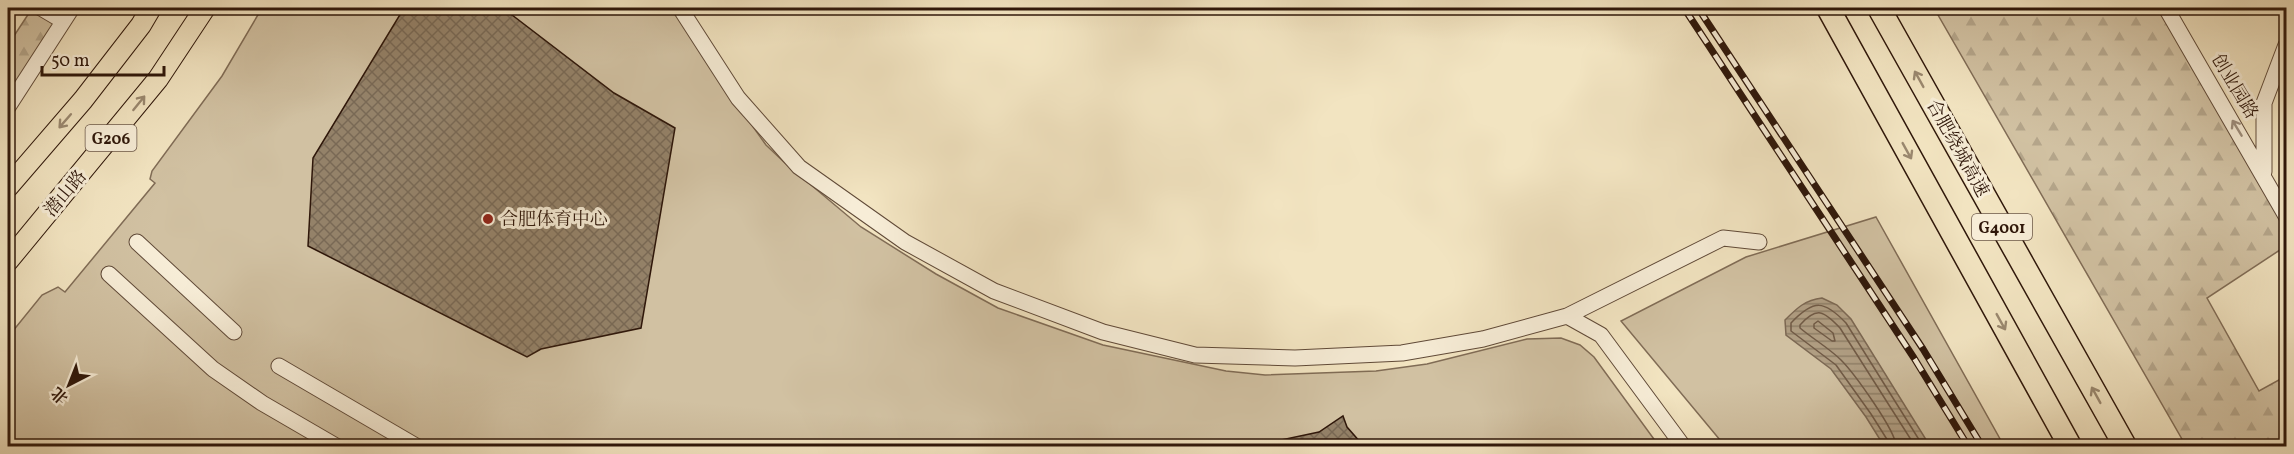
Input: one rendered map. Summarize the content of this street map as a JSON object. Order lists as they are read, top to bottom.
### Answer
{
  "streets": {
    "highway": ["合肥绕城高速", "G4001"],
    "main road": ["G206", "潜山路"],
    "street": ["创业园路"]
  },
  "one_way": ["创业园路"],
  "places": ["合肥体育中心"],
  "scale_bar": "50 m",
  "north": "bottom left"
}
